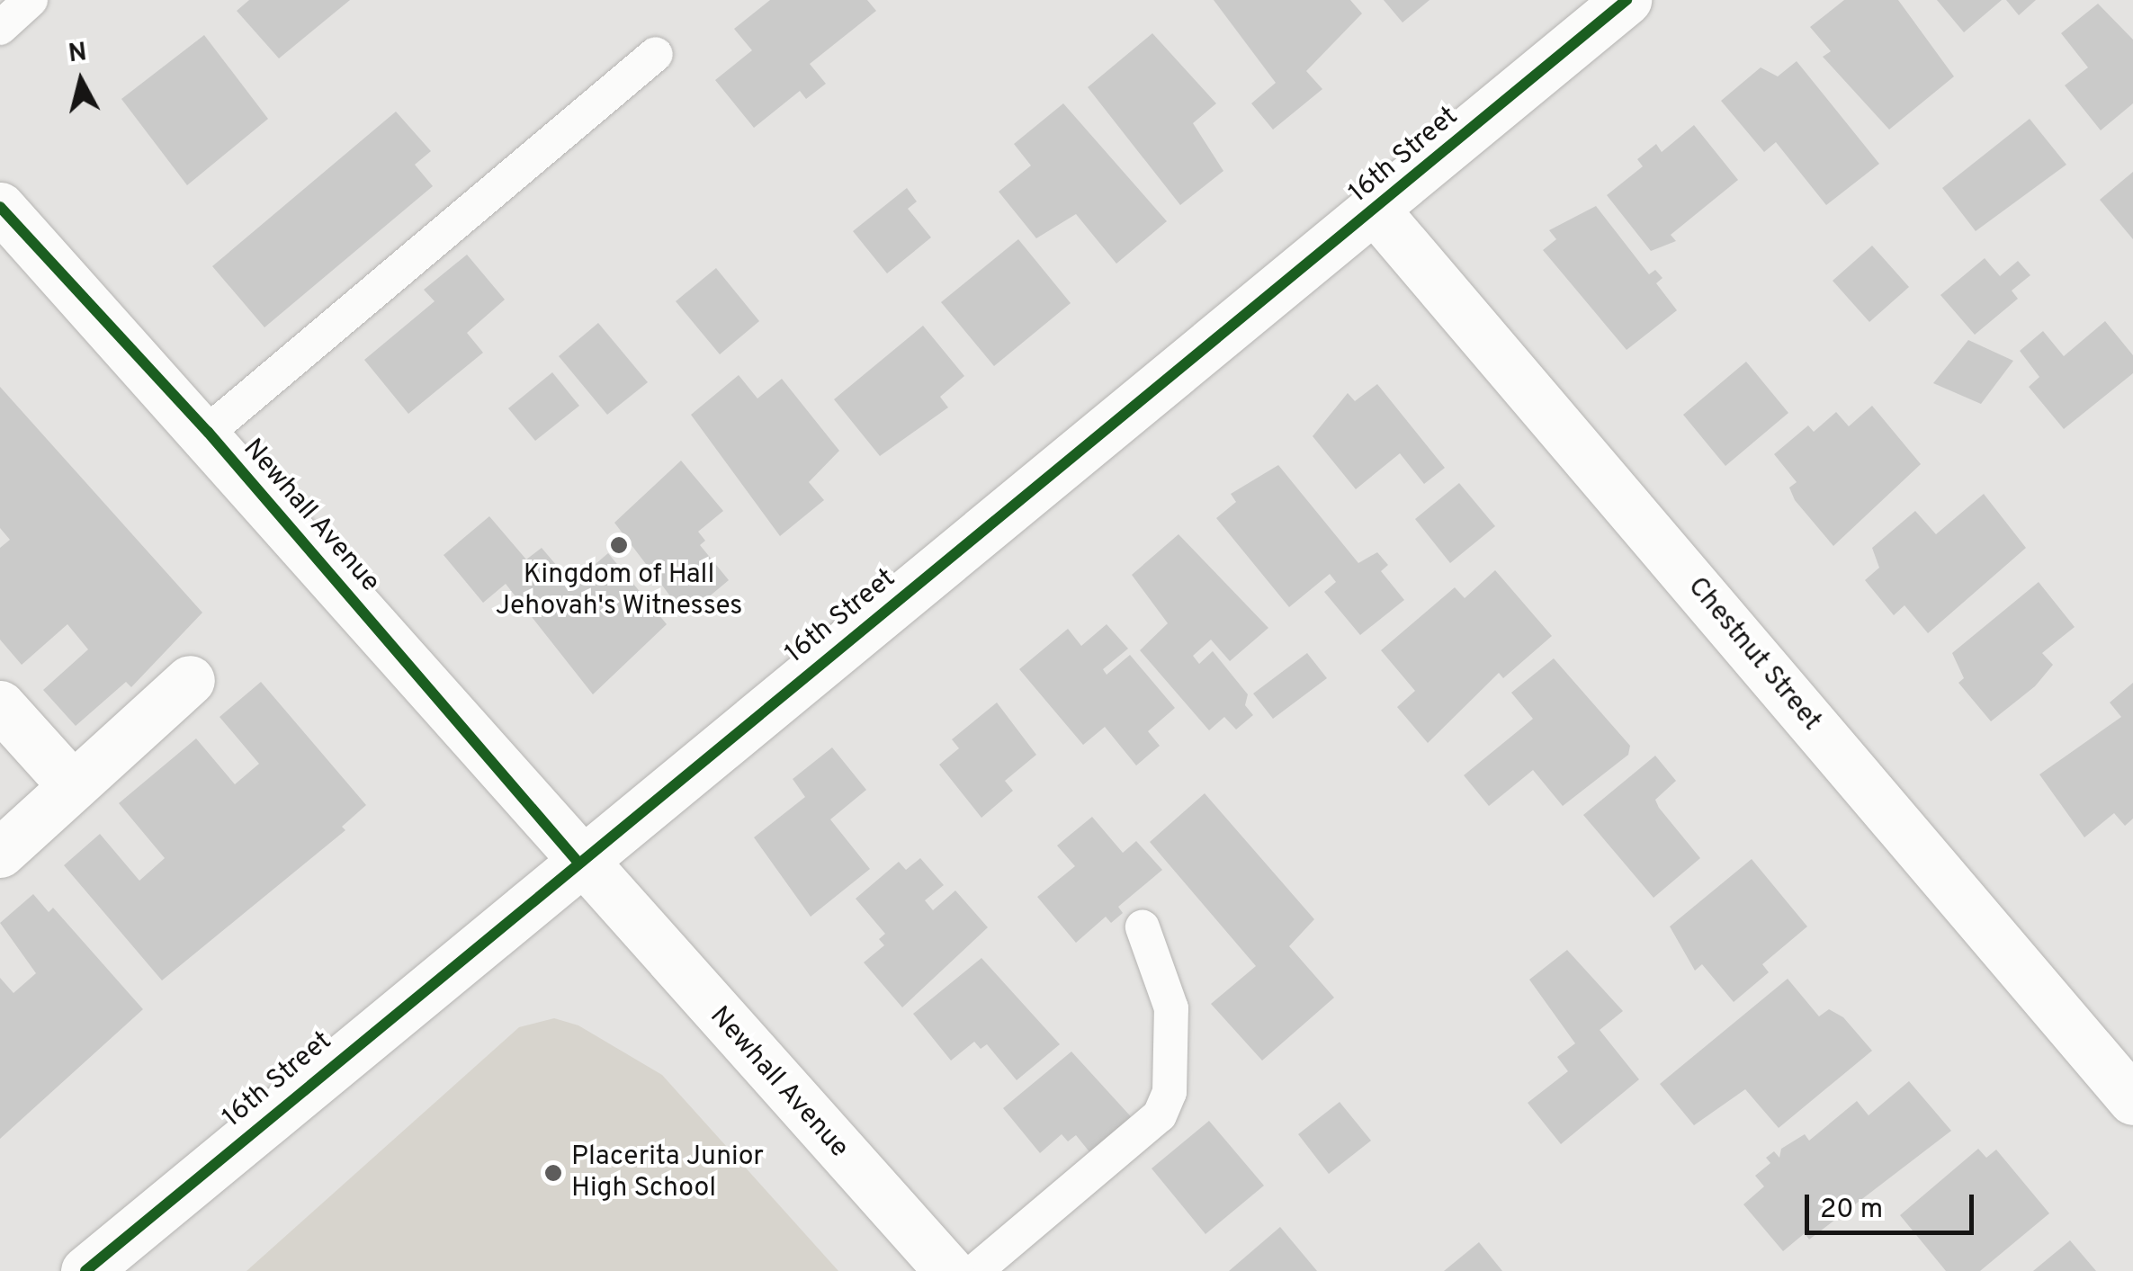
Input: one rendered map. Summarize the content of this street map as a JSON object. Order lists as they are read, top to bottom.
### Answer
{
  "streets": {
    "street": ["16th Street", "Newhall Avenue", "Chestnut Street"]
  },
  "crossings": [
    ["16th Street", "Newhall Avenue"],
    ["16th Street", "Chestnut Street"]
  ],
  "places": ["Kingdom of Hall Jehovah's Witnesses", "Placerita Junior High School"],
  "scale_bar": "20 m",
  "north": "top"
}
